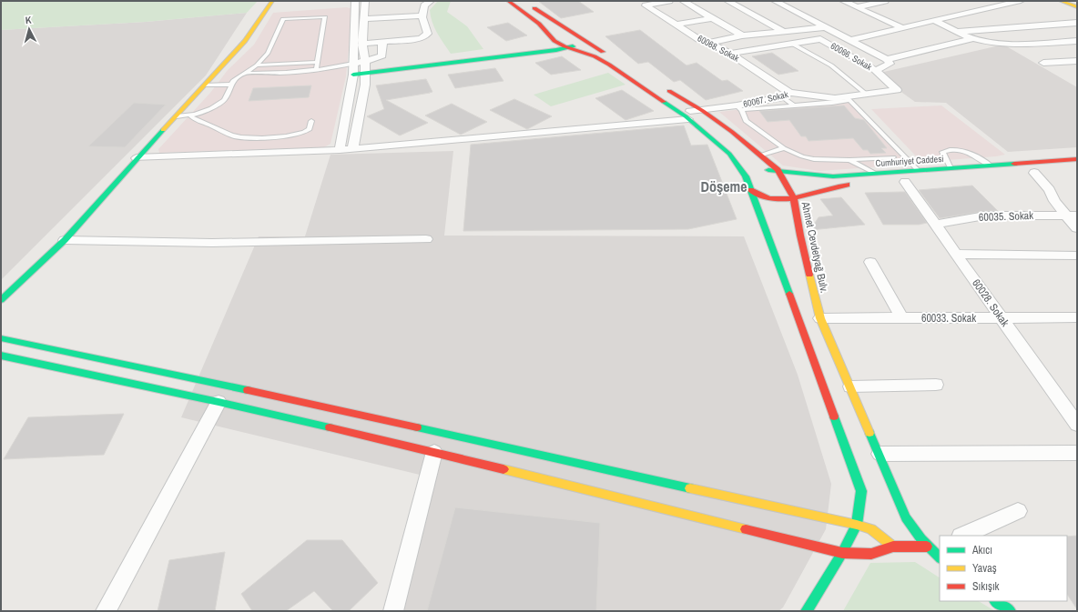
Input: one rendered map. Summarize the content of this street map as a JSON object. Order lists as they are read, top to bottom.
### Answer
{
  "streets": {
    "street": [
      "60068. Sokak",
      "60066. Sokak",
      "60067. Sokak",
      "Cumhuriyet Caddesi",
      "60035. Sokak",
      "Ahmet Cevdetyağ Bulv.",
      "60028. Sokak",
      "60033. Sokak"
    ]
  },
  "crossings": [
    ["60068. Sokak", "60067. Sokak"],
    ["60066. Sokak", "60067. Sokak"],
    ["60067. Sokak", "Ahmet Cevdetyağ Bulv."],
    ["Cumhuriyet Caddesi", "Ahmet Cevdetyağ Bulv."],
    ["60035. Sokak", "60028. Sokak"],
    ["Ahmet Cevdetyağ Bulv.", "60033. Sokak"],
    ["60028. Sokak", "60033. Sokak"]
  ],
  "districts": ["Döşeme"],
  "legend": ["Akıcı", "Yavaş", "Sıkışık"],
  "north": "top"
}
